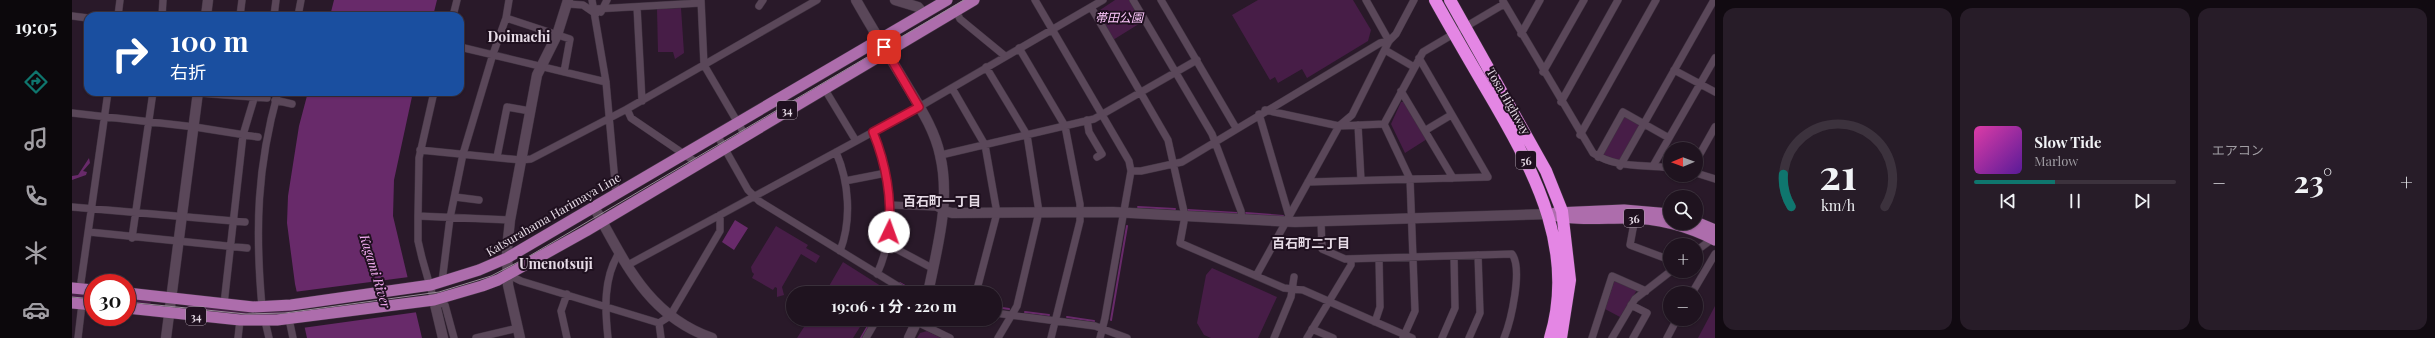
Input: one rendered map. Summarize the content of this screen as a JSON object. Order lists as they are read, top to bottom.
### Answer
{
  "streets": {
    "highway": ["Tosa Highway", "56"],
    "main road": ["34", "Katsurahama Harimaya Line", "36"]
  },
  "crossings": [
    ["Tosa Highway", "36"]
  ],
  "districts": [
    "Doimachi",
    "百石町一丁目",
    "百石町二丁目",
    "Umenotsuji"
  ],
  "water": ["Kagami River"],
  "parks": ["帯田公園"],
  "north": "left",
  "page": {
    "tabs": "19:05",
    "tile": "エアコン",
    "turn": ["100 m", "右折"],
    "song": ["Slow Tide", "Marlow"],
    "map_buttons": ["+", "−"],
    "heat": ["−", "23°", "+"],
    "limit": "30",
    "trip": "19:06 · 1 分 · 220 m",
    "gauge": ["21", "km/h"]
  }
}
